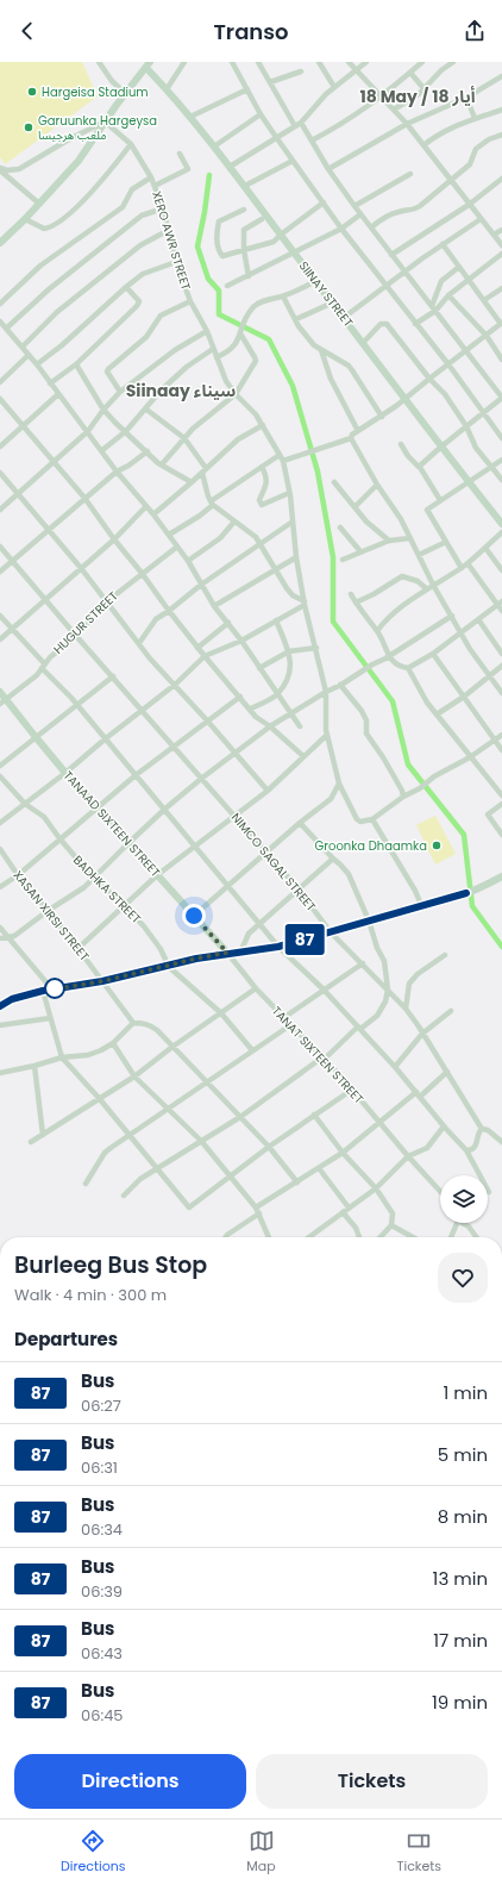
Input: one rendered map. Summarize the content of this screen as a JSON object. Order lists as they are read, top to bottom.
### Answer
{
  "streets": {
    "street": [
      "XERO AWR STREET",
      "SIINAY STREET",
      "HUGUR STREET",
      "TANAAD SIXTEEN STREET",
      "NIMCO SAGAL STREET",
      "BADHKA STREET",
      "XASAN XIRSI STREET",
      "TANAT SIXTEEN STREET"
    ]
  },
  "crossings": [
    ["HUGUR STREET", "TANAAD SIXTEEN STREET"],
    ["HUGUR STREET", "NIMCO SAGAL STREET"],
    ["TANAAD SIXTEEN STREET", "TANAT SIXTEEN STREET"]
  ],
  "districts": ["18 May / 18 أيار", "Siinaay سيناء"],
  "places": ["Hargeisa Stadium", "Garuunka Hargeysa ملعب هرجيسا", "Groonka Dhaamka"],
  "lines": ["bus line 87"],
  "page": {
    "header": "Transo",
    "on_map": "87",
    "heading": [
      ["Burleeg Bus Stop", "Walk · 4 min · 300 m"],
      "Departures"
    ],
    "list": [
      {
        "mark": "87",
        "name": "Bus",
        "note": "06:27",
        "value": "1 min"
      },
      {
        "mark": "87",
        "name": "Bus",
        "note": "06:31",
        "value": "5 min"
      },
      {
        "mark": "87",
        "name": "Bus",
        "note": "06:34",
        "value": "8 min"
      },
      {
        "mark": "87",
        "name": "Bus",
        "note": "06:39",
        "value": "13 min"
      },
      {
        "mark": "87",
        "name": "Bus",
        "note": "06:43",
        "value": "17 min"
      },
      {
        "mark": "87",
        "name": "Bus",
        "note": "06:45",
        "value": "19 min"
      }
    ],
    "buttons": ["Directions", "Tickets"],
    "tabs": ["Directions", "Map", "Tickets"]
  }
}
